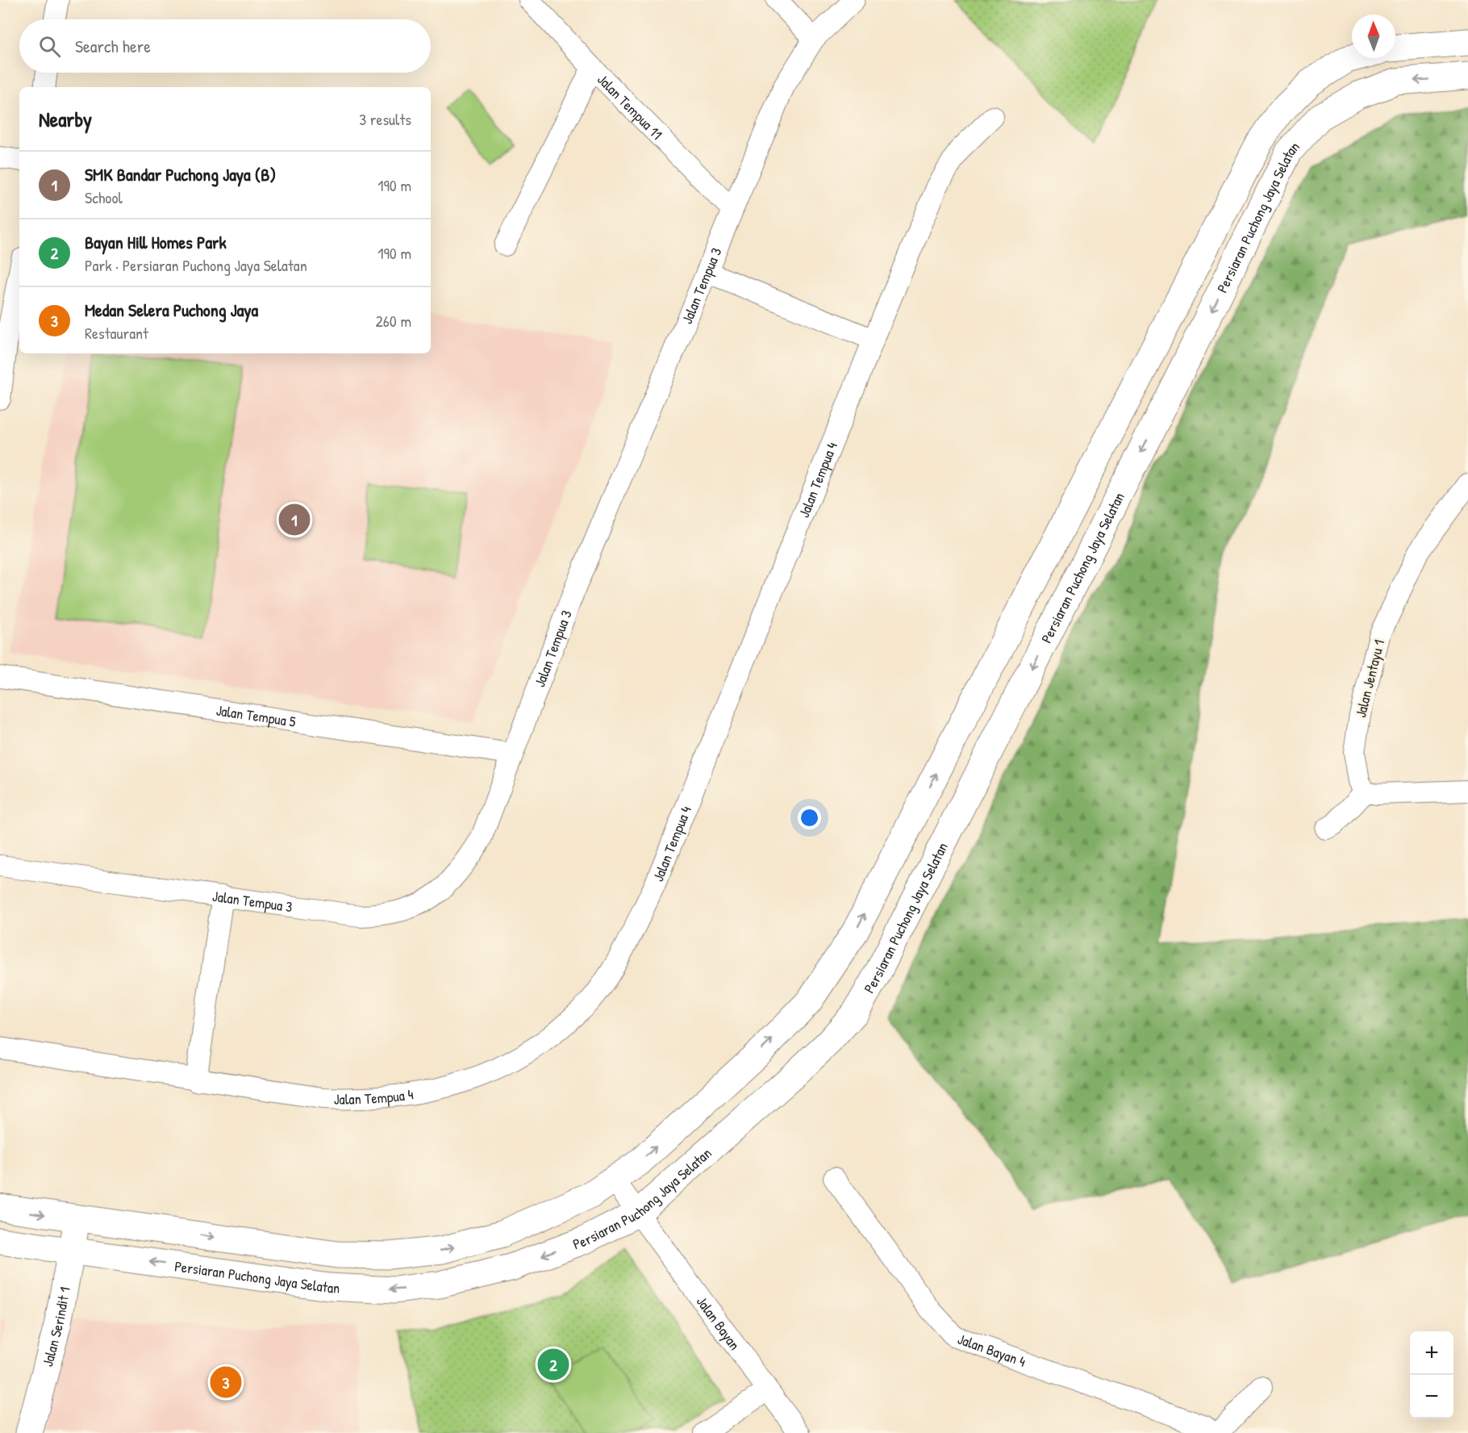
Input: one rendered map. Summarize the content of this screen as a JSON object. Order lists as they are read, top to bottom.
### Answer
{
  "streets": {
    "main road": ["Persiaran Puchong Jaya Selatan", "Jalan Serindit 1"],
    "street": [
      "Jalan Tempua 11",
      "Jalan Tempua 3",
      "Jalan Tempua 4",
      "Jalan Jentayu 1",
      "Jalan Tempua 5",
      "Jalan Bayan",
      "Jalan Bayan 4"
    ]
  },
  "crossings": [
    ["Jalan Tempua 11", "Jalan Tempua 3"],
    ["Persiaran Puchong Jaya Selatan", "Jalan Bayan"],
    ["Persiaran Puchong Jaya Selatan", "Jalan Serindit 1"],
    ["Jalan Tempua 3", "Jalan Tempua 5"]
  ],
  "north": "top",
  "page": {
    "search": "Search here",
    "heading": ["Nearby", "3 results"],
    "list": [
      {
        "mark": "1",
        "name": "SMK Bandar Puchong Jaya (B)",
        "note": "School",
        "value": "190 m"
      },
      {
        "mark": "2",
        "name": "Bayan Hill Homes Park",
        "note": "Park · Persiaran Puchong Jaya Selatan",
        "value": "190 m"
      },
      {
        "mark": "3",
        "name": "Medan Selera Puchong Jaya",
        "note": "Restaurant",
        "value": "260 m"
      }
    ],
    "pins": ["1", "2", "3"],
    "map_buttons": ["+", "−"]
  }
}
